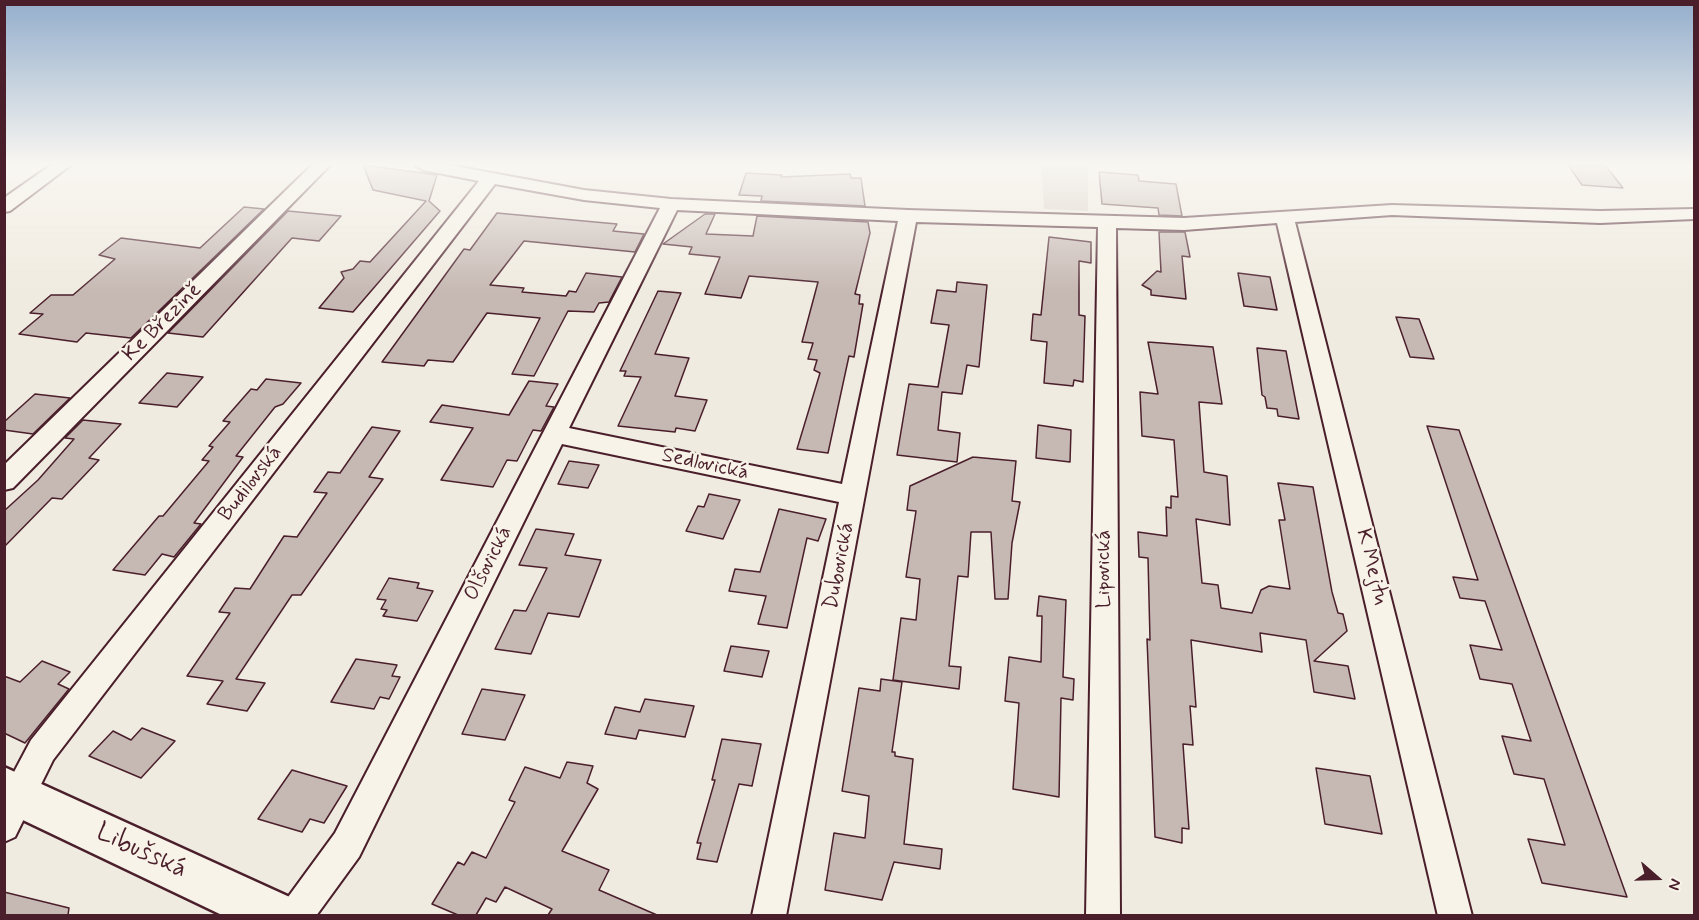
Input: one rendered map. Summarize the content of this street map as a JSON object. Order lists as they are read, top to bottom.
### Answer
{
  "streets": {
    "street": [
      "Ke Březině",
      "Sedlovická",
      "Budilovská",
      "Olšovická",
      "Dubovická",
      "K Mejtu",
      "Lipovická",
      "Libušská"
    ]
  },
  "crossings": [
    ["Sedlovická", "Olšovická"],
    ["Sedlovická", "Dubovická"],
    ["Budilovská", "Libušská"]
  ],
  "north": "right"
}
